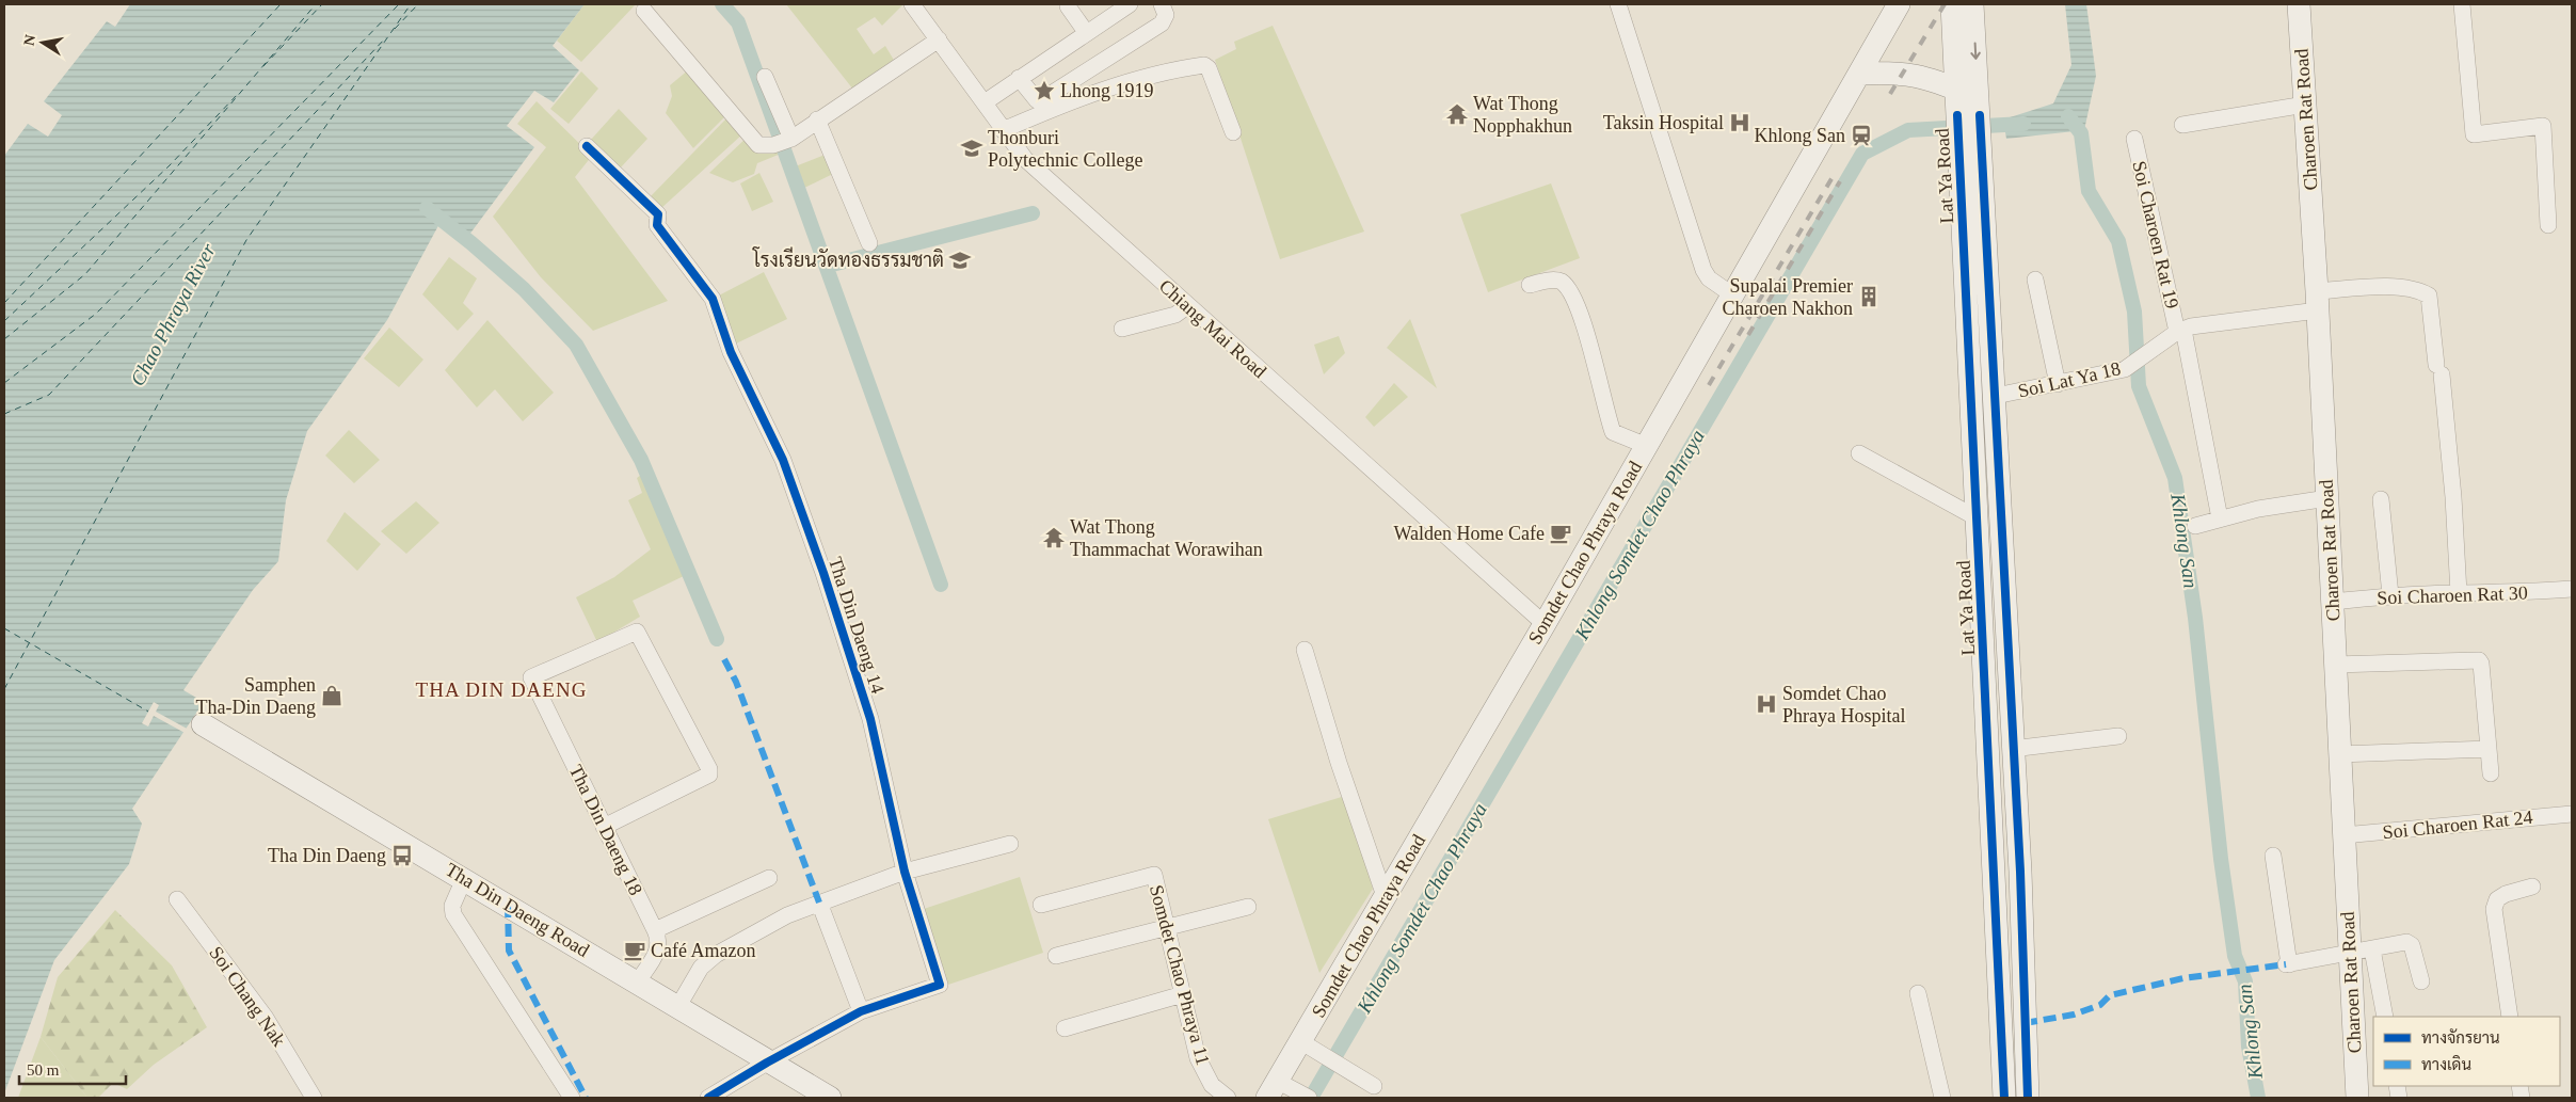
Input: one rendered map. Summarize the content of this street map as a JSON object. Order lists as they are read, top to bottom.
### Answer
{
  "streets": {
    "main road": [
      "Charoen Rat Road",
      "Lat Ya Road",
      "Somdet Chao Phraya Road",
      "Tha Din Daeng Road"
    ],
    "street": [
      "Soi Charoen Rat 19",
      "Chiang Mai Road",
      "Soi Lat Ya 18",
      "Soi Charoen Rat 30",
      "Tha Din Daeng 14",
      "Soi Charoen Rat 24",
      "Tha Din Daeng 18",
      "Somdet Chao Phraya 11",
      "Soi Chang Nak"
    ]
  },
  "crossings": [
    ["Charoen Rat Road", "Soi Charoen Rat 19"],
    ["Charoen Rat Road", "Soi Charoen Rat 30"],
    ["Charoen Rat Road", "Soi Charoen Rat 24"],
    ["Lat Ya Road", "Soi Lat Ya 18"],
    ["Soi Charoen Rat 19", "Soi Lat Ya 18"],
    ["Soi Charoen Rat 19", "Soi Charoen Rat 30"],
    ["Chiang Mai Road", "Somdet Chao Phraya Road"],
    ["Tha Din Daeng 14", "Tha Din Daeng Road"],
    ["Tha Din Daeng 18", "Tha Din Daeng Road"]
  ],
  "districts": ["THA DIN DAENG"],
  "water": ["Chao Phraya River", "Khlong Somdet Chao Phraya", "Khlong San"],
  "places": {
    "place": ["Lhong 1919"],
    "temple": ["Wat Thong Nopphakhun", "Wat Thong Thammachat Worawihan"],
    "hospital": ["Taksin Hospital", "Somdet Chao Phraya Hospital"],
    "station": ["Khlong San"],
    "school or university": ["Thonburi Polytechnic College", "โรงเรียนวัดทองธรรมชาติ"],
    "building": ["Supalai Premier Charoen Nakhon"],
    "cafe": ["Walden Home Cafe", "Café Amazon"],
    "shop": ["Samphen Tha-Din Daeng"],
    "bus stop": ["Tha Din Daeng"]
  },
  "legend": ["ทางจักรยาน", "ทางเดิน"],
  "scale_bar": "50 m",
  "north": "left"
}
